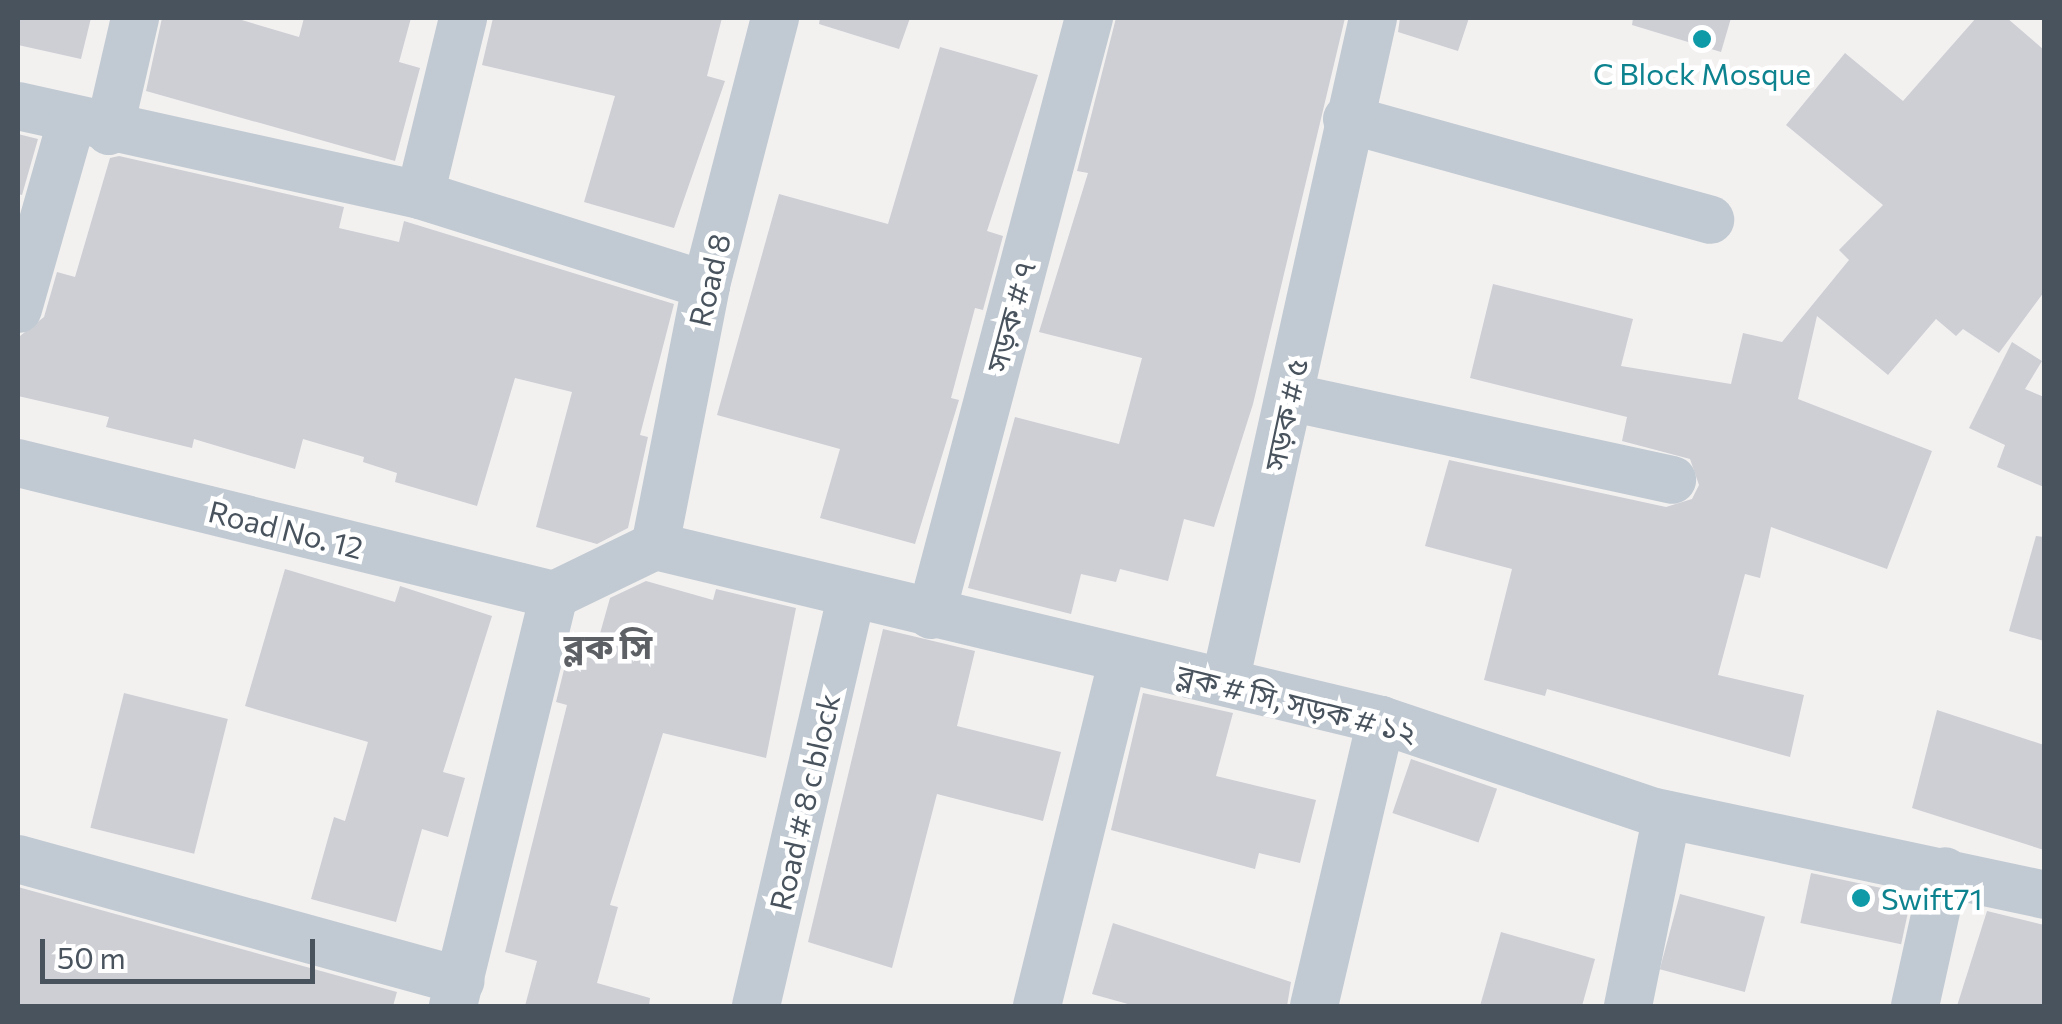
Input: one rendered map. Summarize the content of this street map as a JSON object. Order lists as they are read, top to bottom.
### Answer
{
  "streets": {
    "street": [
      "Road 8",
      "সড়ক # ৭",
      "সড়ক # ৫",
      "Road No. 12",
      "ব্লক # সি, সড়ক # ১২",
      "Road # 8 c block"
    ]
  },
  "crossings": [
    ["Road 8", "ব্লক # সি, সড়ক # ১২"],
    ["সড়ক # ৭", "ব্লক # সি, সড়ক # ১২"],
    ["সড়ক # ৫", "ব্লক # সি, সড়ক # ১২"],
    ["ব্লক # সি, সড়ক # ১২", "Road # 8 c block"]
  ],
  "districts": ["ব্লক সি"],
  "places": ["C Block Mosque", "Swift71"],
  "scale_bar": "50 m"
}
